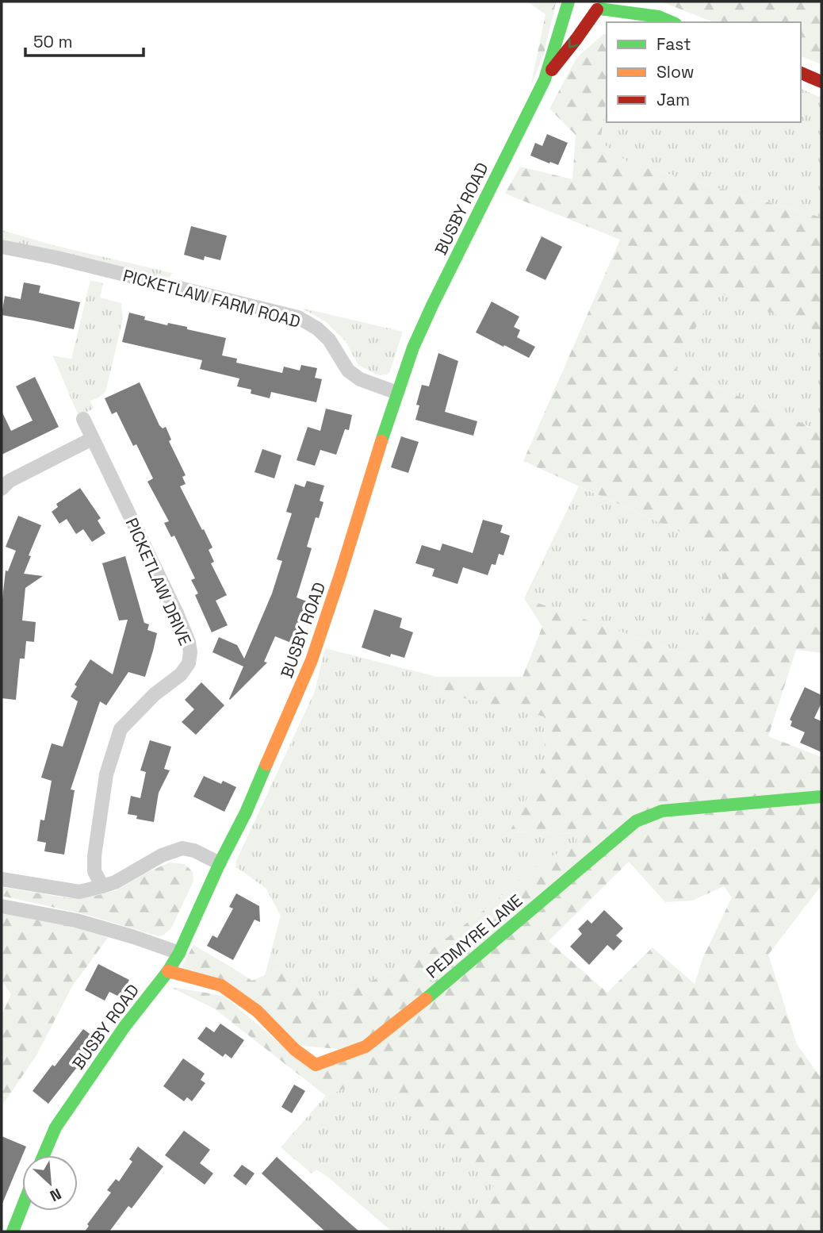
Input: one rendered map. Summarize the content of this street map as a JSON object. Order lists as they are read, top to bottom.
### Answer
{
  "streets": {
    "main road": ["BUSBY ROAD", "PEDMYRE LANE"],
    "street": ["PICKETLAW FARM ROAD", "PICKETLAW DRIVE"]
  },
  "crossings": [
    ["BUSBY ROAD", "PICKETLAW FARM ROAD"],
    ["BUSBY ROAD", "PEDMYRE LANE"]
  ],
  "legend": ["Fast", "Slow", "Jam"],
  "scale_bar": "50 m",
  "north": "bottom right"
}
